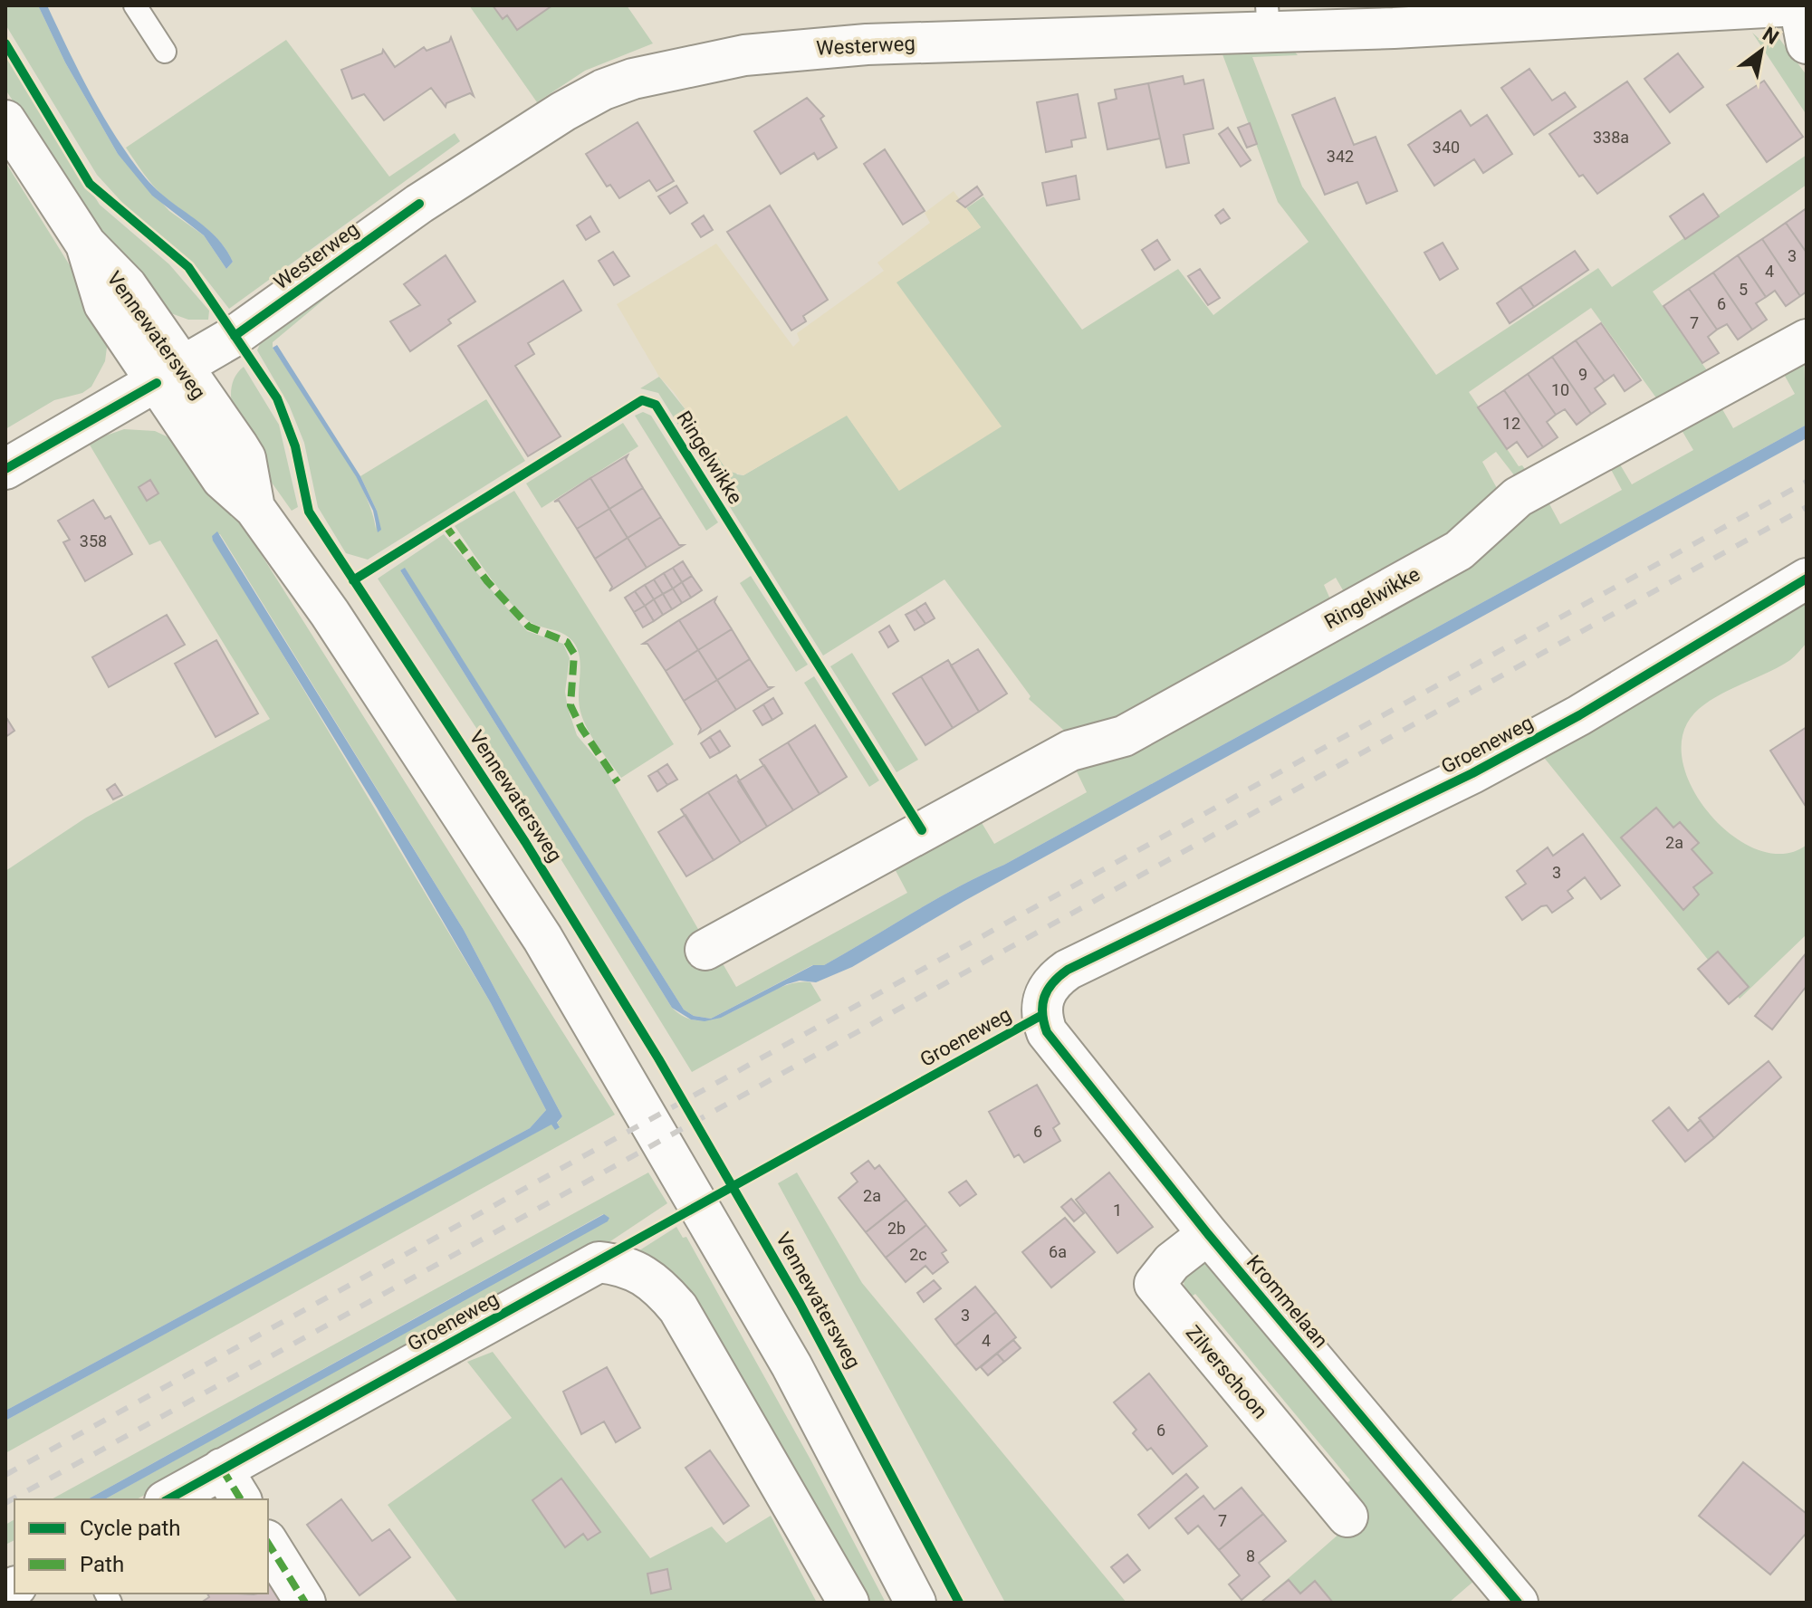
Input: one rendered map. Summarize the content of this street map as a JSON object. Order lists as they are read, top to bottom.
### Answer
{
  "streets": {
    "street": [
      "Westerweg",
      "Vennewatersweg",
      "Ringelwikke",
      "Groeneweg",
      "Krommelaan",
      "Zilverschoon"
    ]
  },
  "crossings": [
    ["Westerweg", "Vennewatersweg"],
    ["Groeneweg", "Krommelaan"],
    ["Krommelaan", "Zilverschoon"]
  ],
  "house_numbers": [
    "338a",
    "340",
    "342",
    "3",
    "4",
    "5",
    "6",
    "7",
    "9",
    "10",
    "12",
    "358",
    "2a",
    "3",
    "6",
    "2a",
    "1",
    "2b",
    "6a",
    "2c",
    "3",
    "4",
    "6",
    "7",
    "8"
  ],
  "legend": ["Cycle path", "Path"],
  "north": "top right"
}
